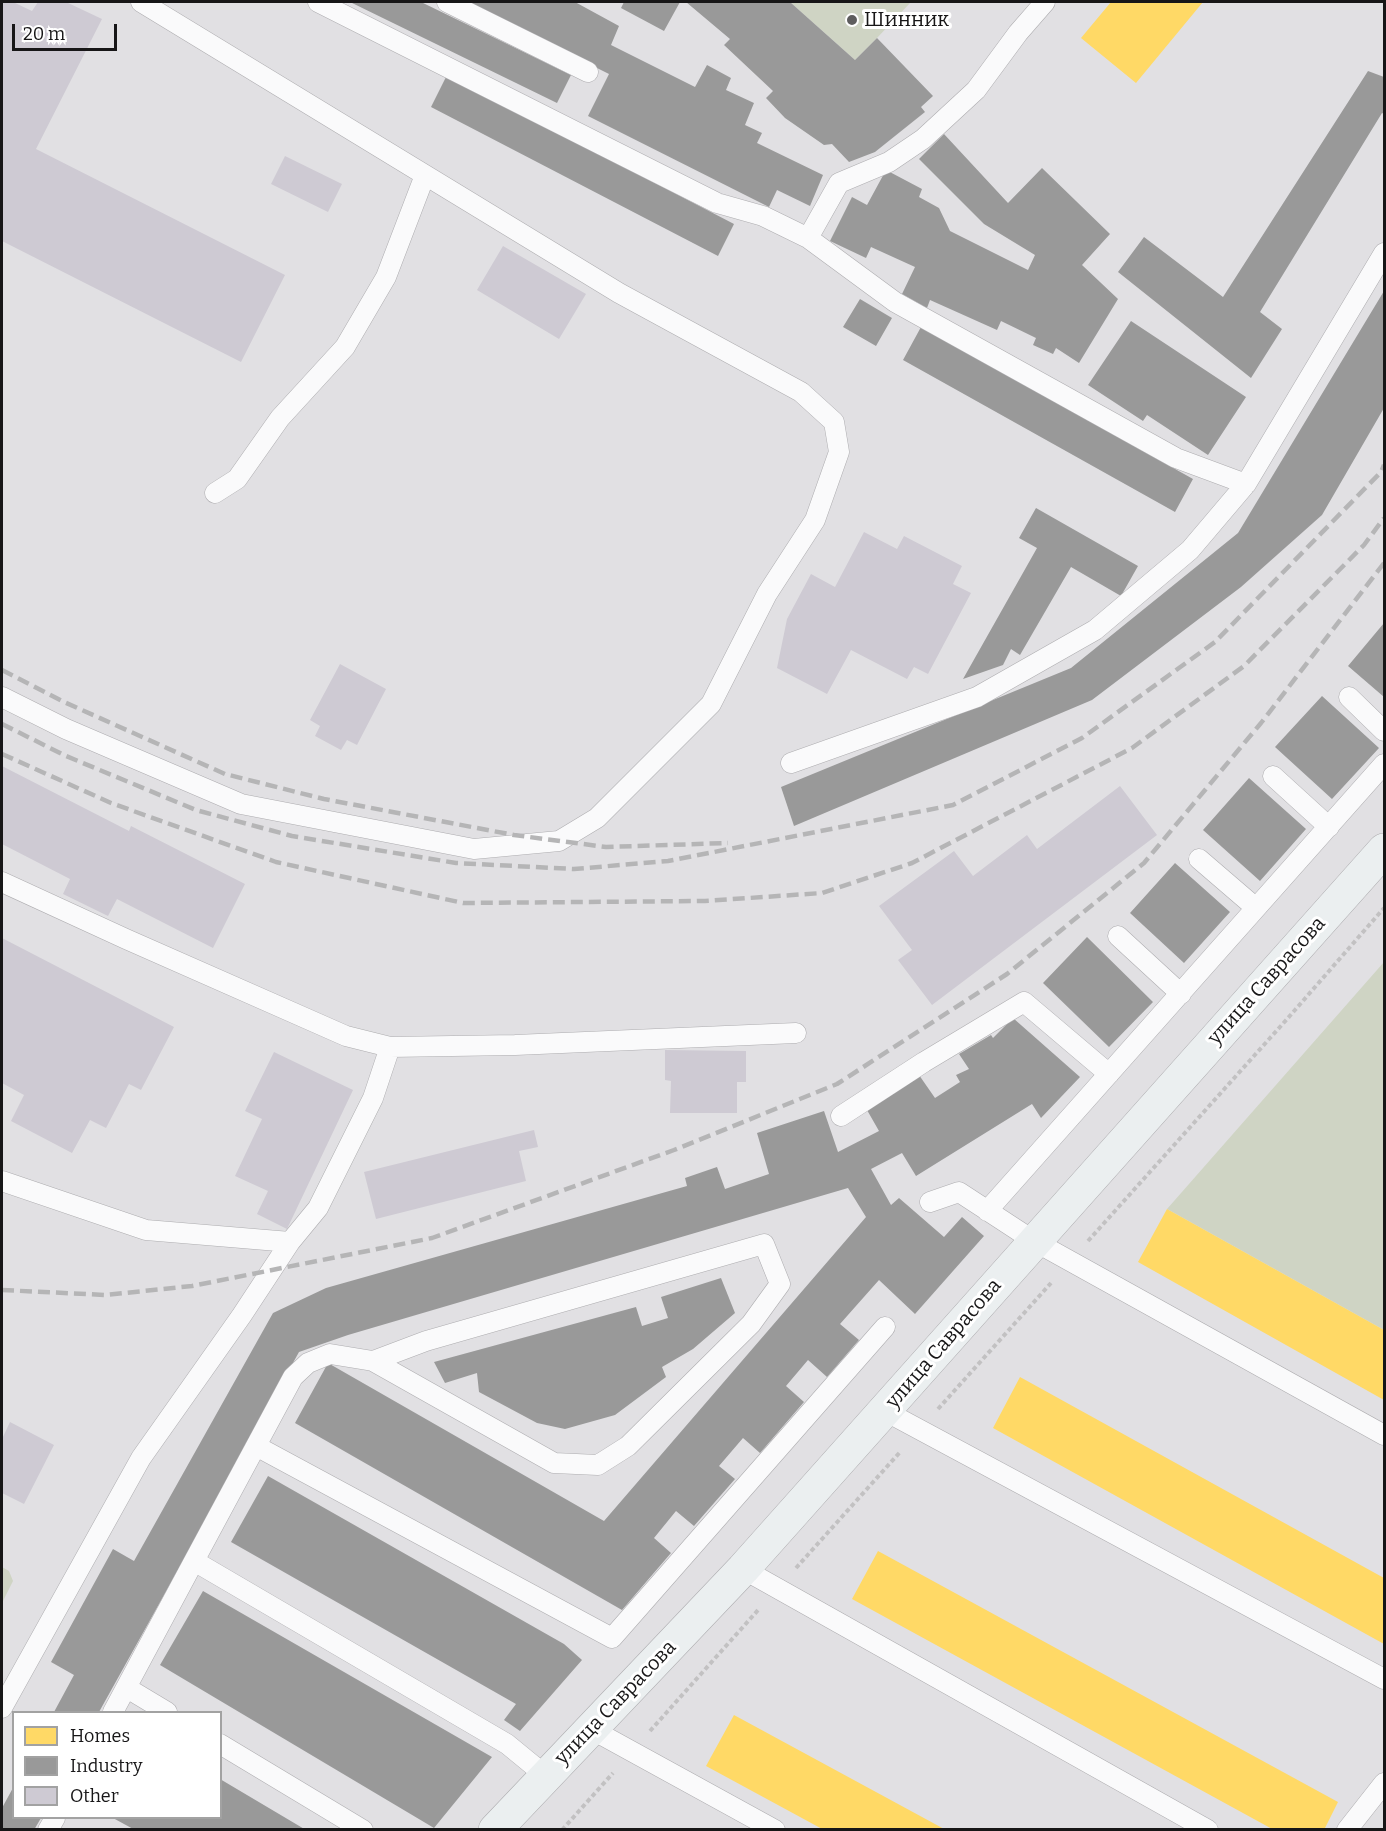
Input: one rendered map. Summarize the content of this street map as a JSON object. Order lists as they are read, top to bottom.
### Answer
{
  "streets": {
    "street": ["улица Саврасова"]
  },
  "places": ["Шинник"],
  "legend": ["Homes", "Industry", "Other"],
  "scale_bar": "20 m"
}
